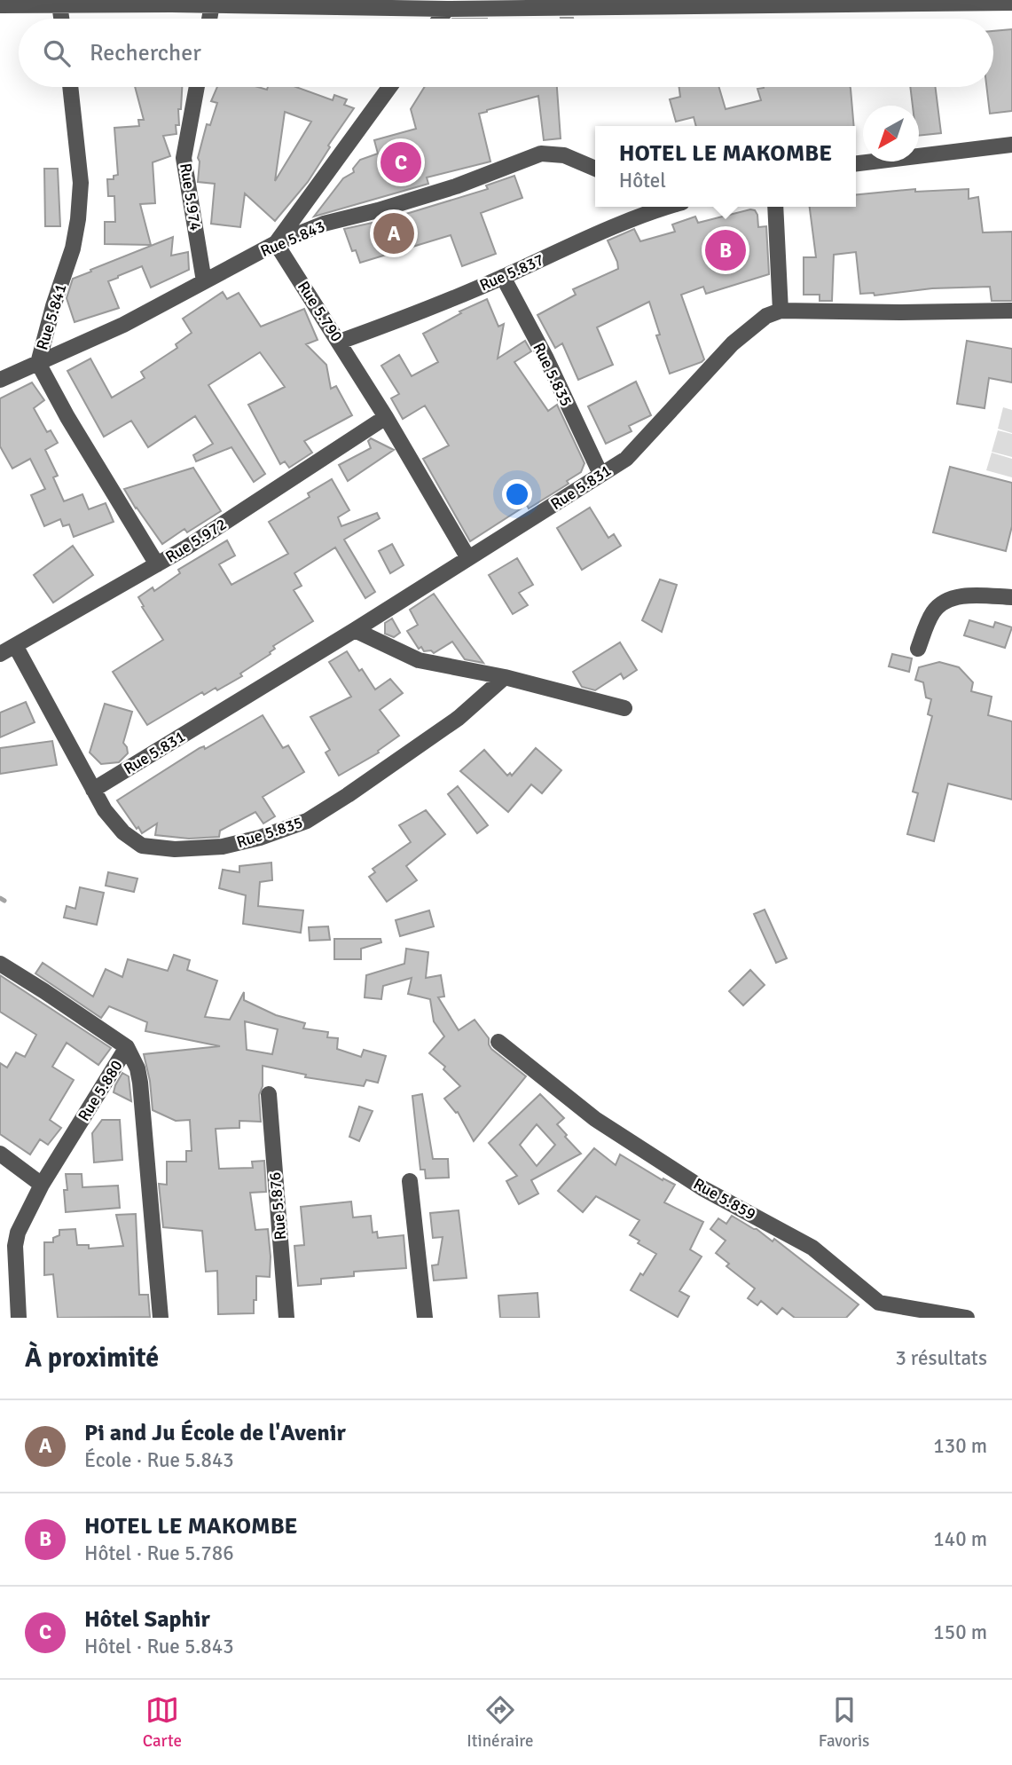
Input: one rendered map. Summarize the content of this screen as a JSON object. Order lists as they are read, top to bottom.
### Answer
{
  "streets": {
    "street": [
      "Rue 5.974",
      "Rue 5.843",
      "Rue 5.837",
      "Rue 5.790",
      "Rue 5.841",
      "Rue 5.835",
      "Rue 5.831",
      "Rue 5.972",
      "Rue 5.880",
      "Rue 5.859",
      "Rue 5.876"
    ]
  },
  "crossings": [
    ["Rue 5.974", "Rue 5.843"],
    ["Rue 5.843", "Rue 5.790"],
    ["Rue 5.843", "Rue 5.841"],
    ["Rue 5.837", "Rue 5.790"],
    ["Rue 5.837", "Rue 5.835"],
    ["Rue 5.790", "Rue 5.831"],
    ["Rue 5.790", "Rue 5.972"],
    ["Rue 5.841", "Rue 5.972"],
    ["Rue 5.835", "Rue 5.831"],
    ["Rue 5.835", "Rue 5.972"]
  ],
  "north": "bottom left",
  "page": {
    "search": "Rechercher",
    "popup": ["HOTEL LE MAKOMBE", "Hôtel"],
    "pins": ["C", "A", "B"],
    "heading": ["À proximité", "3 résultats"],
    "list": [
      {
        "mark": "A",
        "name": "Pi and Ju École de l'Avenir",
        "note": "École · Rue 5.843",
        "value": "130 m"
      },
      {
        "mark": "B",
        "name": "HOTEL LE MAKOMBE",
        "note": "Hôtel · Rue 5.786",
        "value": "140 m"
      },
      {
        "mark": "C",
        "name": "Hôtel Saphir",
        "note": "Hôtel · Rue 5.843",
        "value": "150 m"
      }
    ],
    "nav": ["Carte", "Itinéraire", "Favoris"]
  }
}
